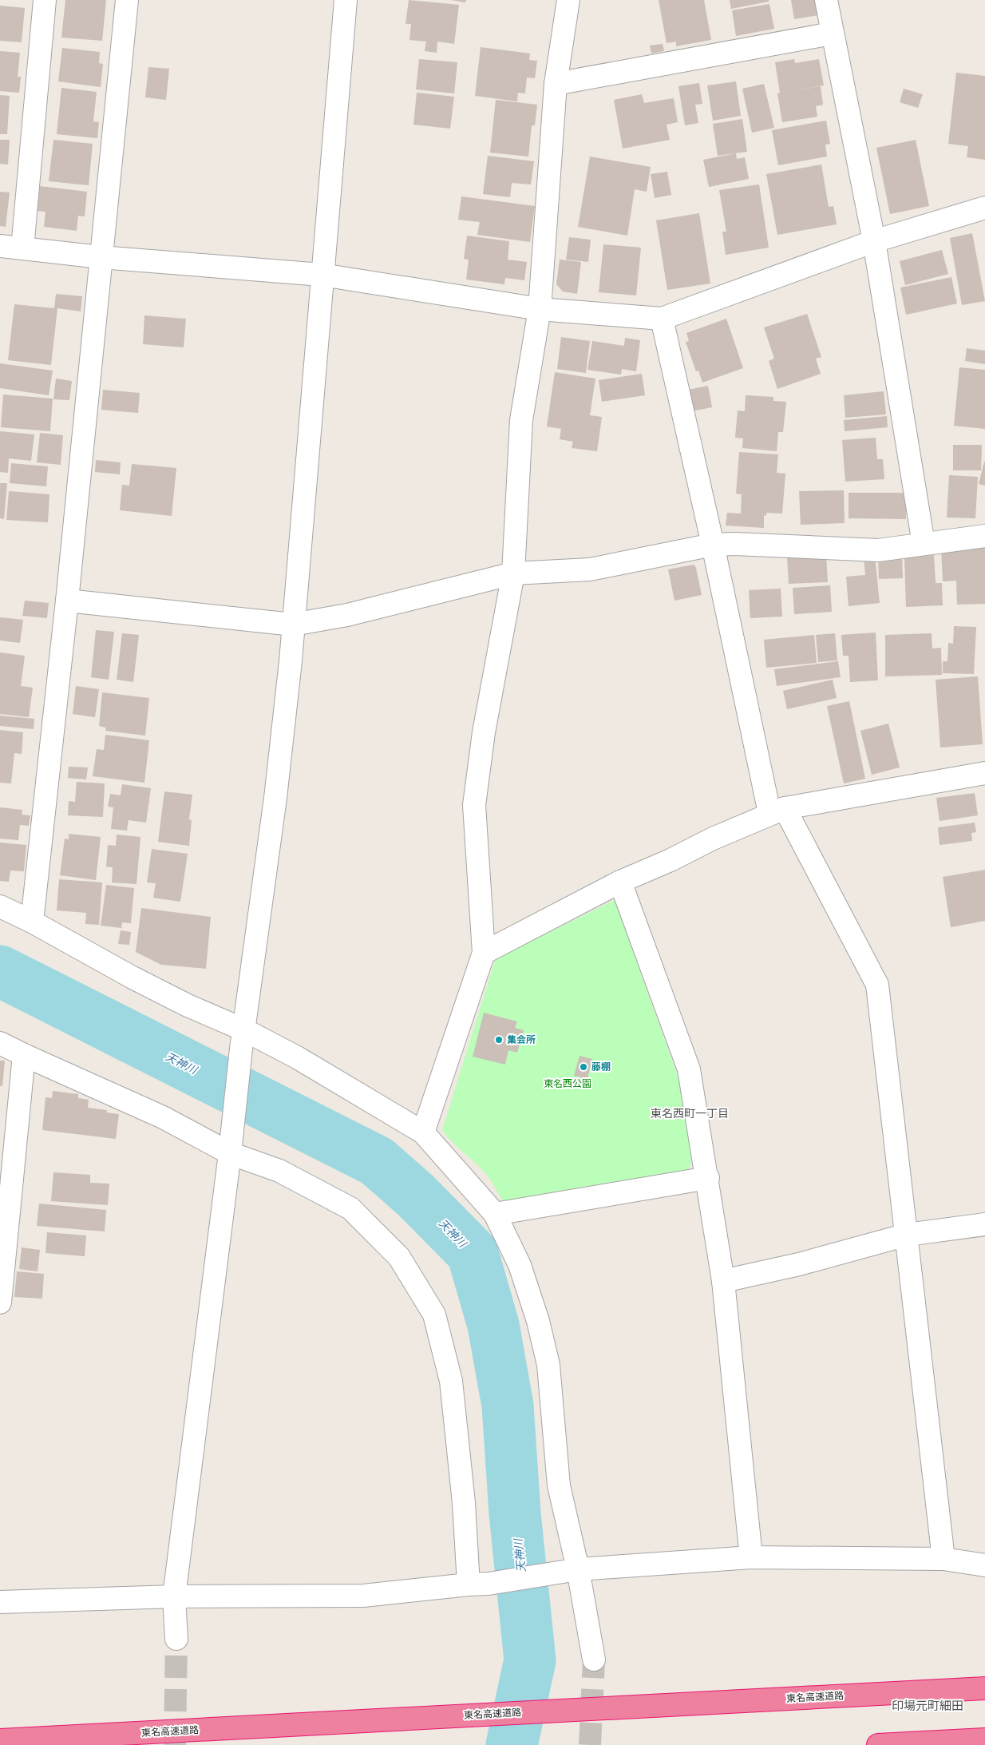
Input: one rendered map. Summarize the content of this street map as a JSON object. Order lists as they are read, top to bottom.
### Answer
{
  "streets": {
    "highway": ["東名高速道路"]
  },
  "districts": ["東名西町一丁目", "印場元町細田"],
  "water": ["天神川"],
  "parks": ["東名西公園"],
  "places": ["集会所", "藤棚"]
}
